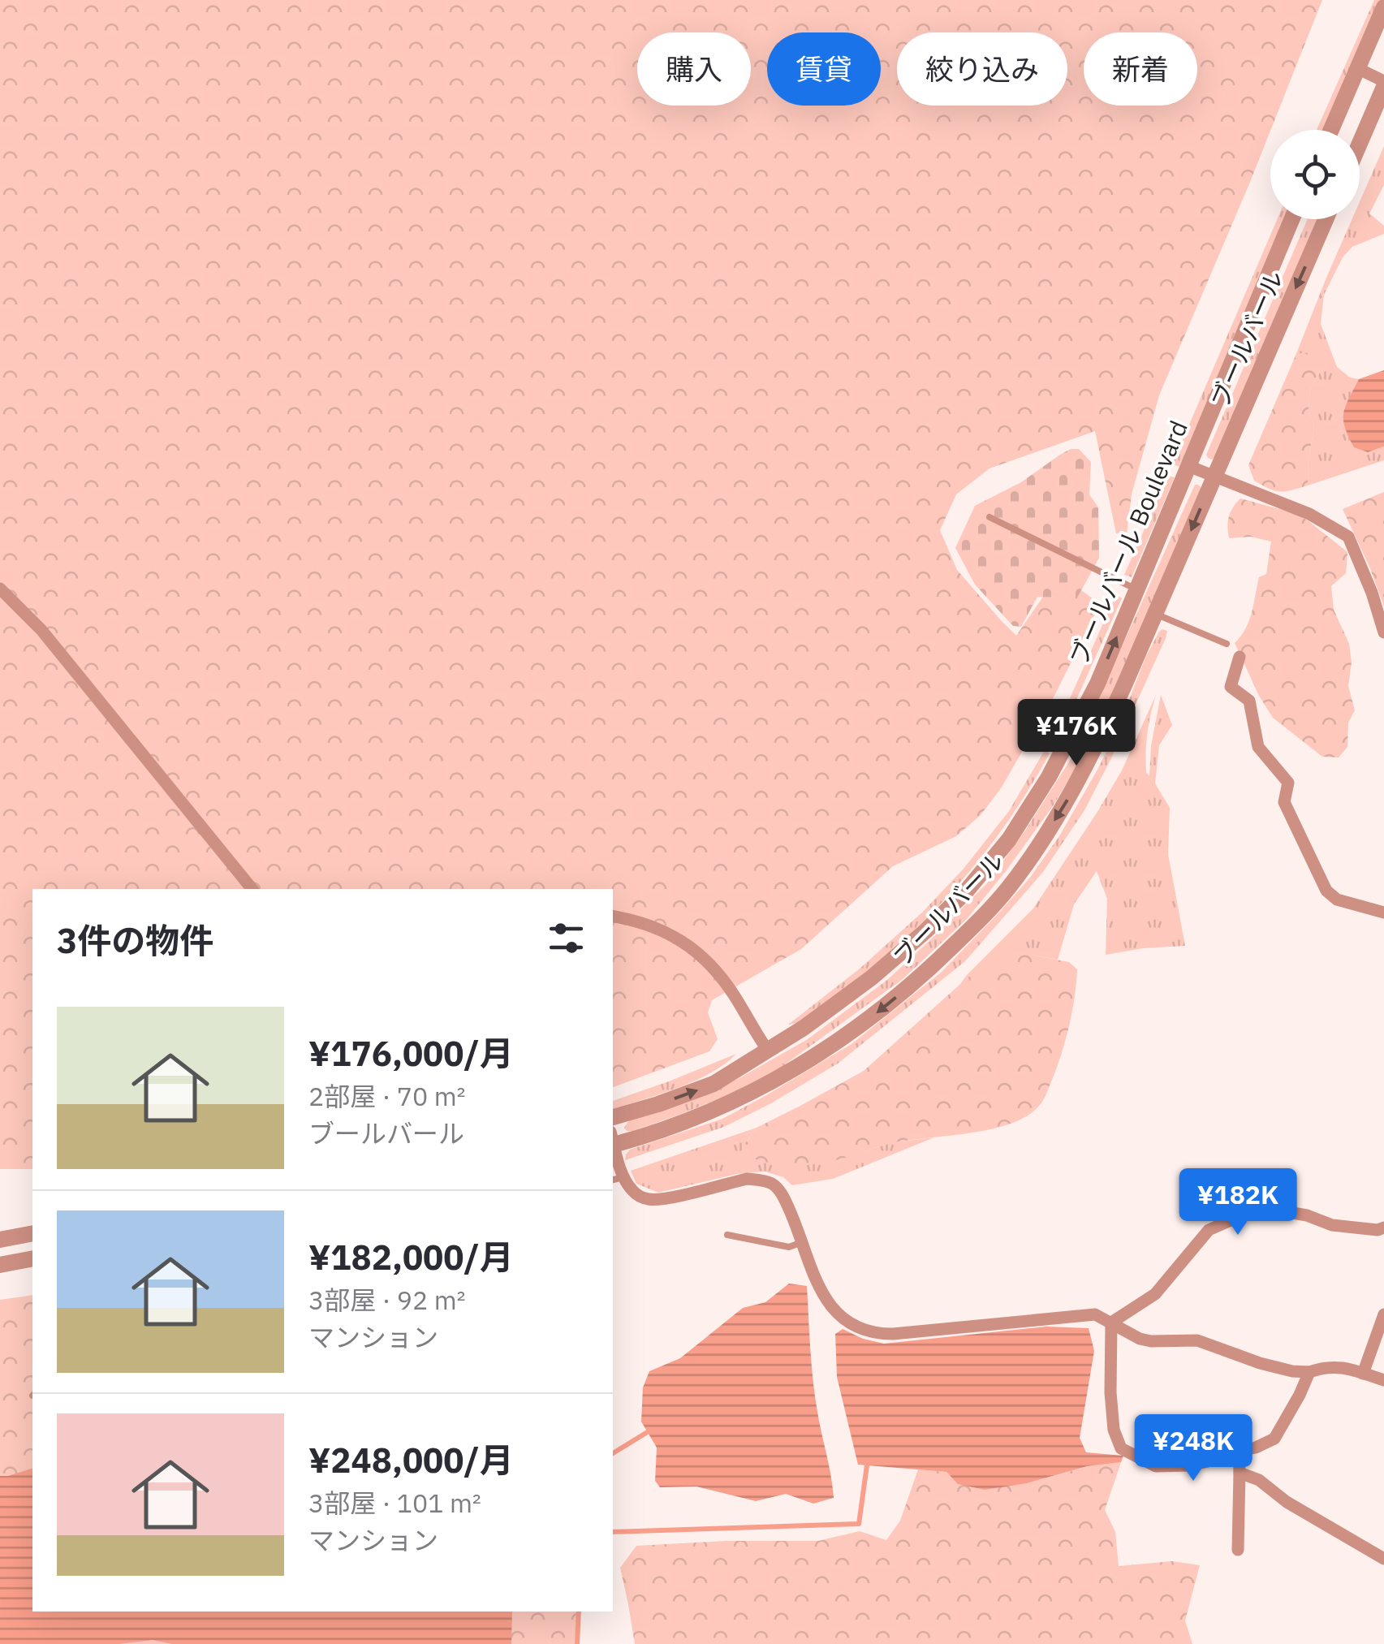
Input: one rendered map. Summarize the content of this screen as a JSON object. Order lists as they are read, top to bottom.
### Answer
{
  "streets": {
    "street": ["ブールバール", "ブールバール Boulevard"]
  },
  "one_way": ["ブールバール", "ブールバール Boulevard"],
  "page": {
    "chip": [
      "購入",
      "賃貸",
      "絞り込み",
      "新着"
    ],
    "price": ["¥176K", "¥182K", "¥248K"],
    "heading": "3件の物件",
    "list": [
      {
        "name": "¥176,000/月",
        "note": "2部屋 · 70 m² · ブールバール"
      },
      {
        "name": "¥182,000/月",
        "note": "3部屋 · 92 m² · マンション"
      },
      {
        "name": "¥248,000/月",
        "note": "3部屋 · 101 m² · マンション"
      }
    ]
  }
}
